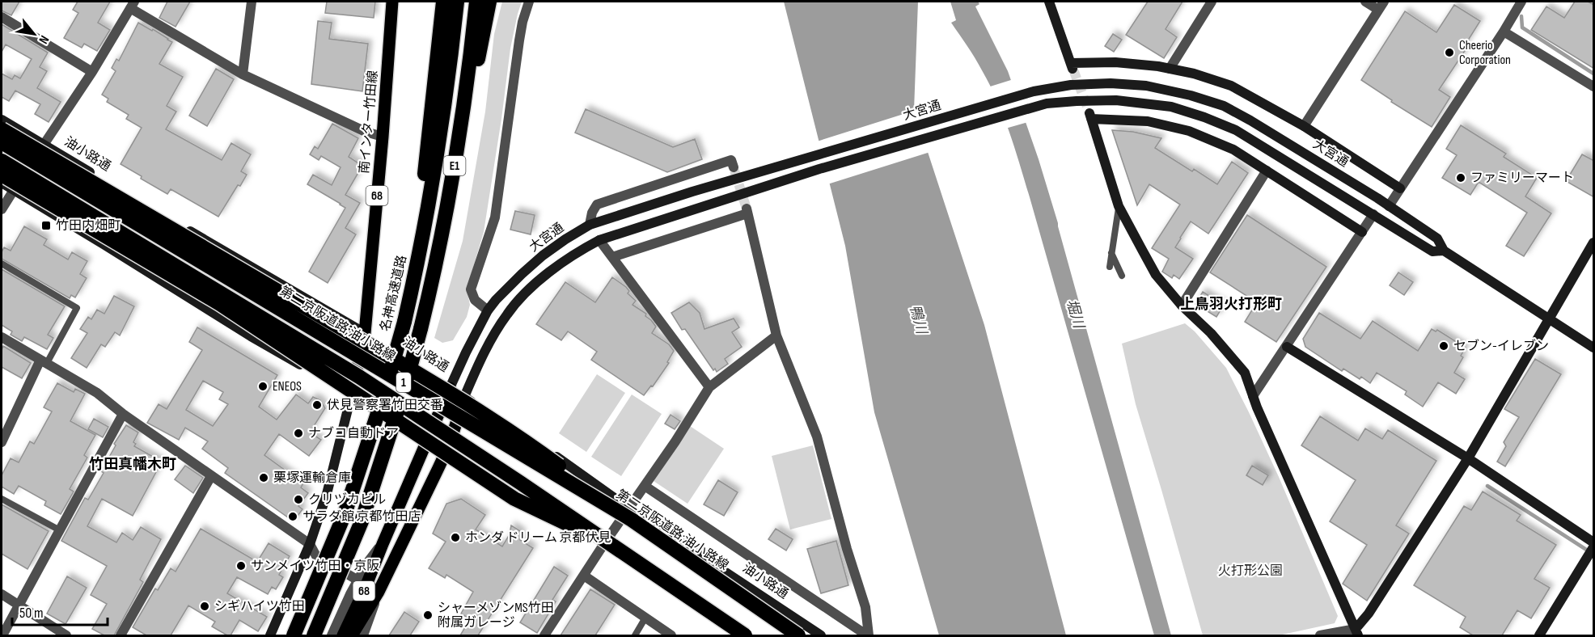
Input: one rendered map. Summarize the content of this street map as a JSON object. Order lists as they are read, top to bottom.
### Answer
{
  "streets": {
    "highway": [
      "E1",
      "名神高速道路",
      "第二京阪道路;油小路線",
      "1"
    ],
    "main road": ["南インター竹田線", "油小路通", "68"],
    "street": ["大宮通"]
  },
  "crossings": [
    ["大宮通", "油小路通"],
    ["大宮通", "68"],
    ["南インター竹田線", "油小路通"],
    ["油小路通", "68"],
    ["油小路通", "第二京阪道路;油小路線"]
  ],
  "districts": ["上鳥羽火打形町", "竹田真幡木町"],
  "water": ["堀川", "鴨川"],
  "parks": ["火打形公園"],
  "places": {
    "other": [
      "Cheerio Corporation",
      "ファミリーマート",
      "セブン-イレブン",
      "ENEOS",
      "伏見警察署竹田交番",
      "ナブコ自動ドア",
      "栗塚運輸倉庫",
      "クリヅカビル",
      "サラダ館 京都竹田店",
      "ホンダ ドリーム 京都伏見",
      "サンメイツ竹田・京阪",
      "シギハイツ竹田",
      "シャーメゾンMS竹田 附属ガレージ"
    ],
    "transit": ["竹田内畑町"]
  },
  "scale_bar": "50 m",
  "north": "bottom right"
}
